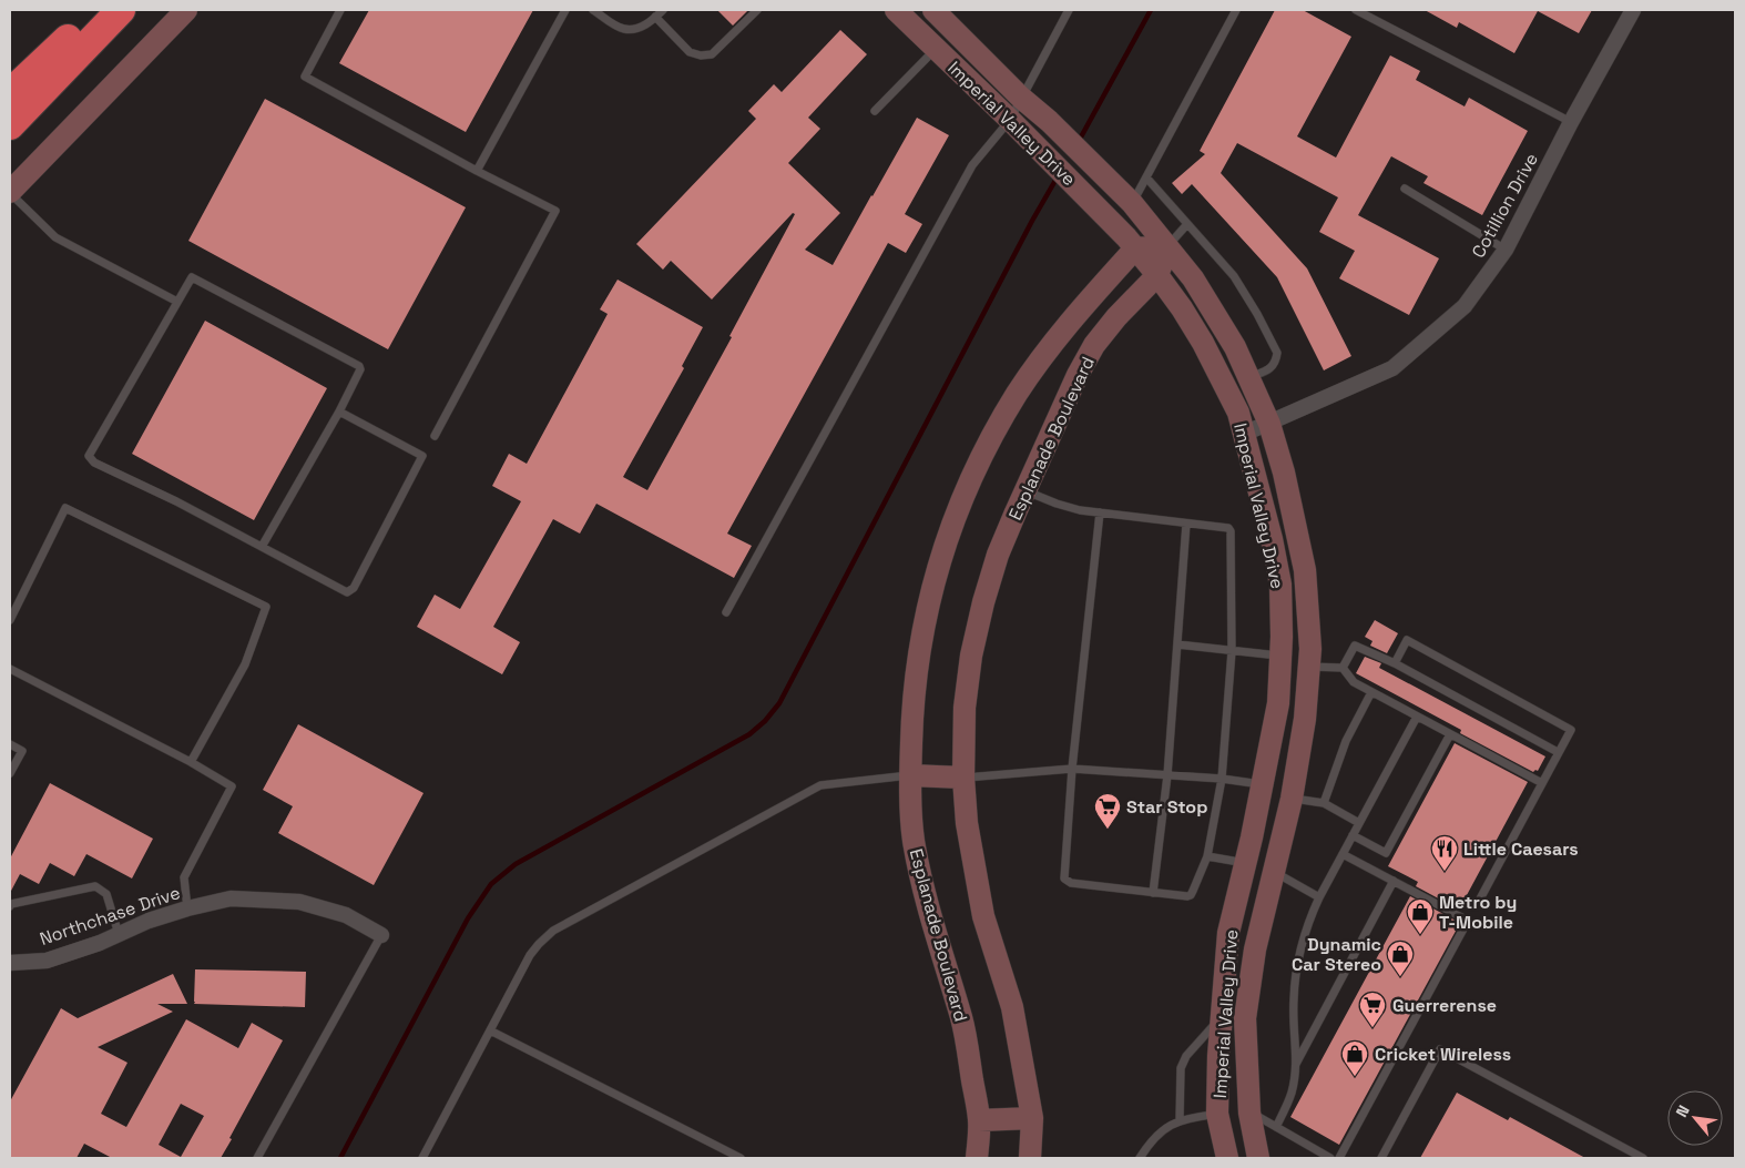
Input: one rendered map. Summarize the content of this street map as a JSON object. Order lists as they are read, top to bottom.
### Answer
{
  "streets": {
    "main road": ["Imperial Valley Drive", "Esplanade Boulevard"],
    "street": ["Cotillion Drive", "Northchase Drive"]
  },
  "crossings": [
    ["Imperial Valley Drive", "Cotillion Drive"],
    ["Imperial Valley Drive", "Esplanade Boulevard"]
  ],
  "places": {
    "supermarket": ["Star Stop", "Guerrerense"],
    "restaurant": ["Little Caesars"],
    "shop": ["Metro by T-Mobile", "Dynamic Car Stereo", "Cricket Wireless"]
  },
  "north": "top left"
}
